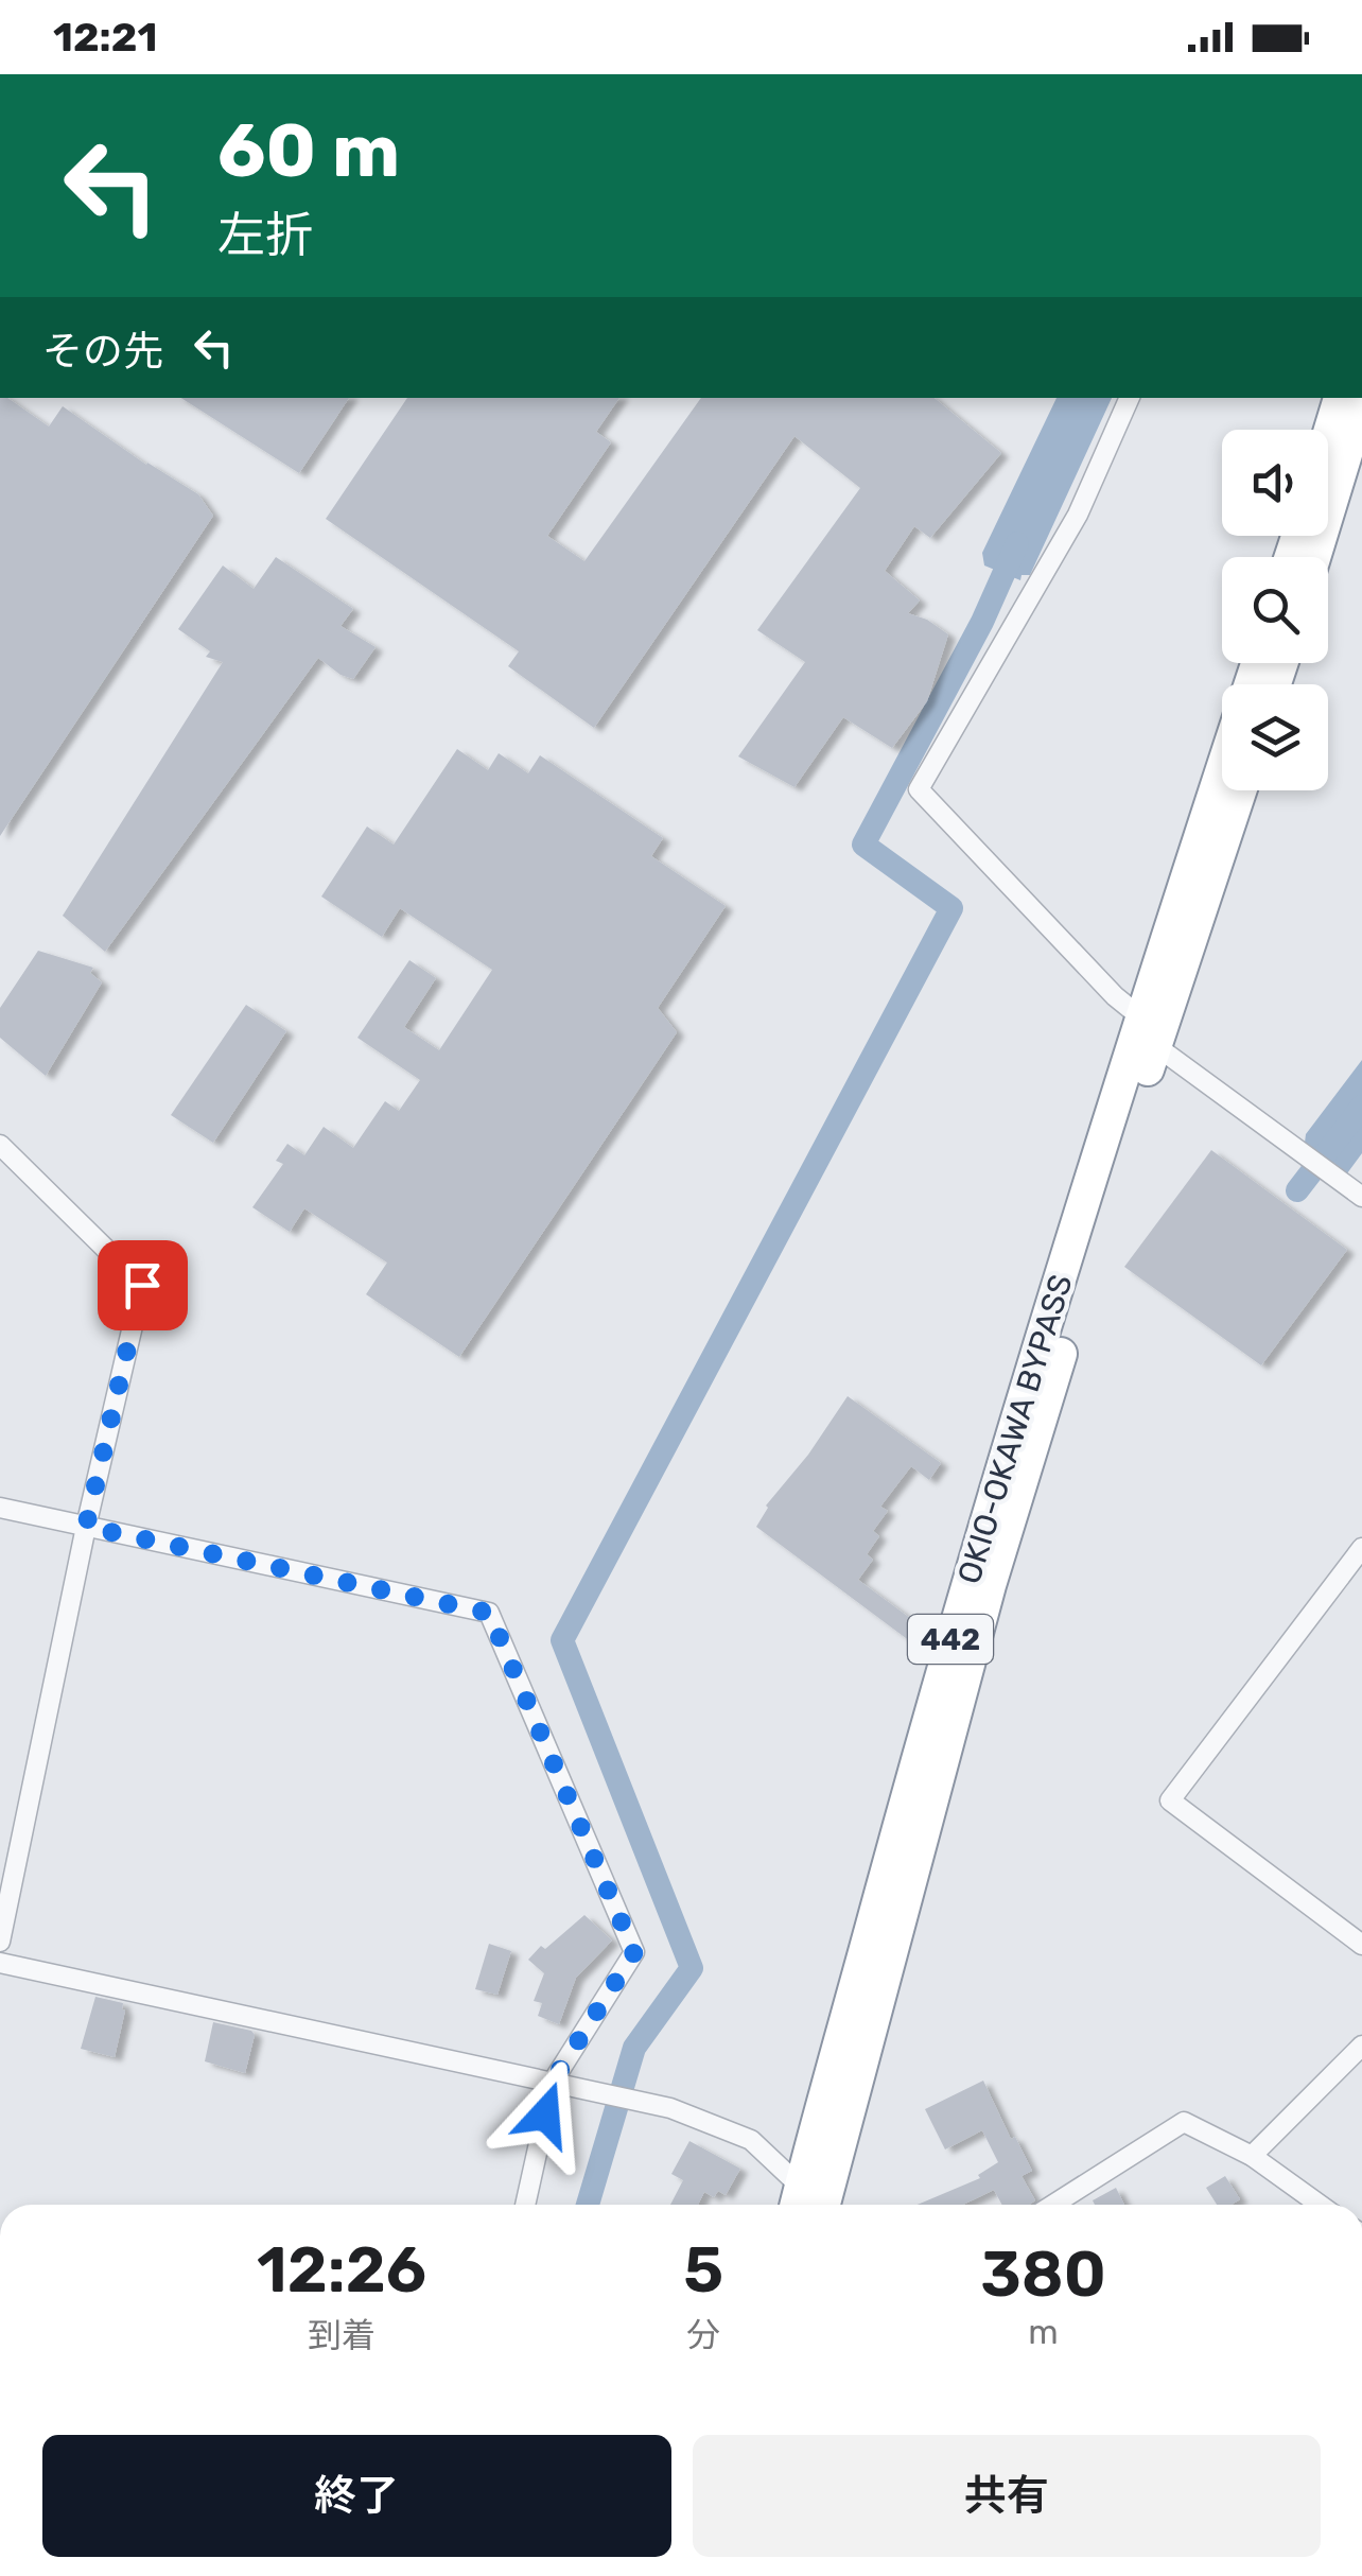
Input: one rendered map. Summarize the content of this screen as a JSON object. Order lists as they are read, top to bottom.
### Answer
{
  "streets": {
    "highway": ["OKIO-OKAWA BYPASS", "442"]
  },
  "page": {
    "status": "12:21",
    "turn": ["60 m", "左折"],
    "then": "その先",
    "eta": [
      "12:26",
      "到着",
      "5",
      "分",
      "380",
      "m"
    ],
    "buttons": ["終了", "共有"]
  }
}
